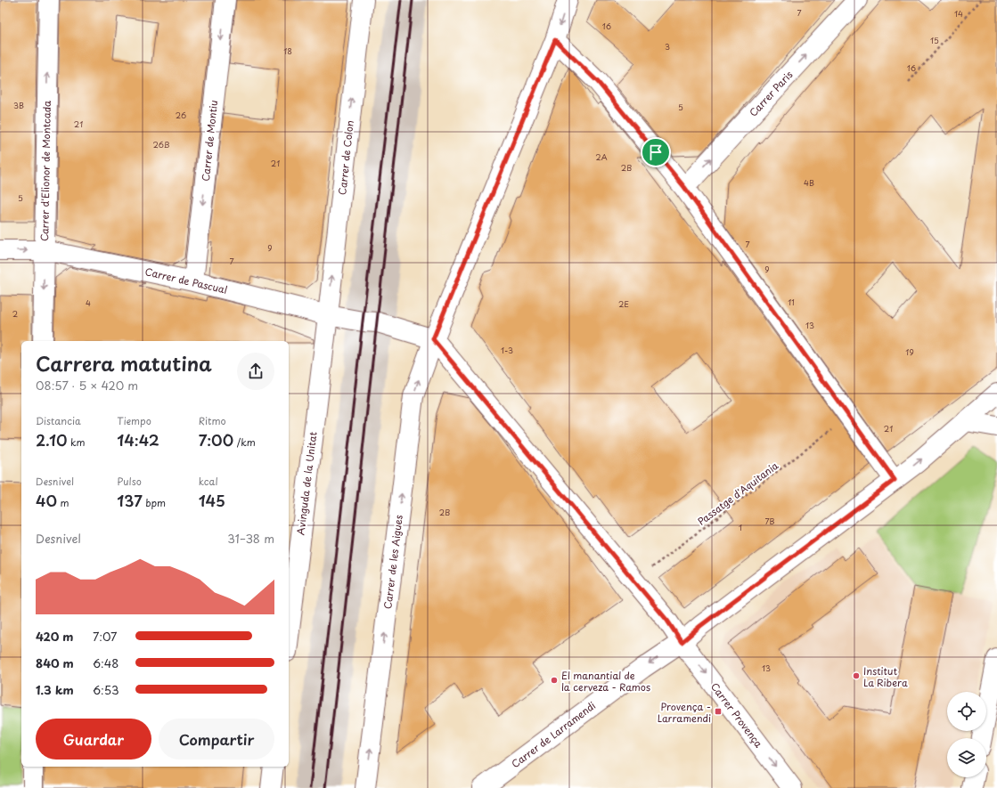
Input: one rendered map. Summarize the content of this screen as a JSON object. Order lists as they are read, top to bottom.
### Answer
{
  "streets": {
    "street": [
      "Carrer Paris",
      "Carrer de Montiu",
      "Carrer de Colon",
      "Carrer d'Elionor de Montcada",
      "Carrer de Pascual",
      "Avinguda de la Unitat",
      "Carrer de les Aigues",
      "Carrer Provença",
      "Carrer de Larramendi"
    ],
    "path": ["Passatge d'Aquitania"]
  },
  "crossings": [
    ["Carrer de Montiu", "Carrer de Pascual"],
    ["Carrer de Colon", "Carrer de Pascual"],
    ["Carrer de Colon", "Avinguda de la Unitat"],
    ["Carrer d'Elionor de Montcada", "Carrer de Pascual"],
    ["Carrer de Pascual", "Avinguda de la Unitat"],
    ["Carrer de Pascual", "Carrer de les Aigues"],
    ["Carrer de Pascual", "Carrer Provença"],
    ["Passatge d'Aquitania", "Carrer Provença"],
    ["Carrer de les Aigues", "Carrer Provença"],
    ["Carrer Provença", "Carrer de Larramendi"]
  ],
  "one_way": [
    "Carrer Paris",
    "Carrer de Montiu",
    "Carrer de Colon",
    "Carrer de les Aigues"
  ],
  "places": {
    "other": ["Institut La Ribera", "El manantial de la cerveza - Ramos"],
    "transit": ["Provença - Larramendi"]
  },
  "house_numbers": [
    "7",
    "14",
    "16",
    "15",
    "3",
    "18",
    "16",
    "3B",
    "5",
    "26",
    "21",
    "26B",
    "2A",
    "21",
    "2B",
    "4B",
    "5",
    "7",
    "9",
    "7",
    "9",
    "11",
    "4",
    "2E",
    "2",
    "13",
    "1-3",
    "19",
    "21",
    "2B",
    "7B",
    "1",
    "13"
  ],
  "page": {
    "heading": ["Carrera matutina", "08:57 · 5 × 420 m"],
    "stats": [
      ["Distancia", "2.10 km"],
      ["Tiempo", "14:42"],
      ["Ritmo", "7:00 /km"],
      ["Desnivel", "40 m"],
      ["Pulso", "137 bpm"],
      ["kcal", "145"]
    ],
    "chart": ["Desnivel", "31–38 m"],
    "list": [
      {
        "name": "420 m",
        "note": "7:07"
      },
      {
        "name": "840 m",
        "note": "6:48"
      },
      {
        "name": "1.3 km",
        "note": "6:53"
      }
    ],
    "buttons": ["Guardar", "Compartir"]
  }
}
